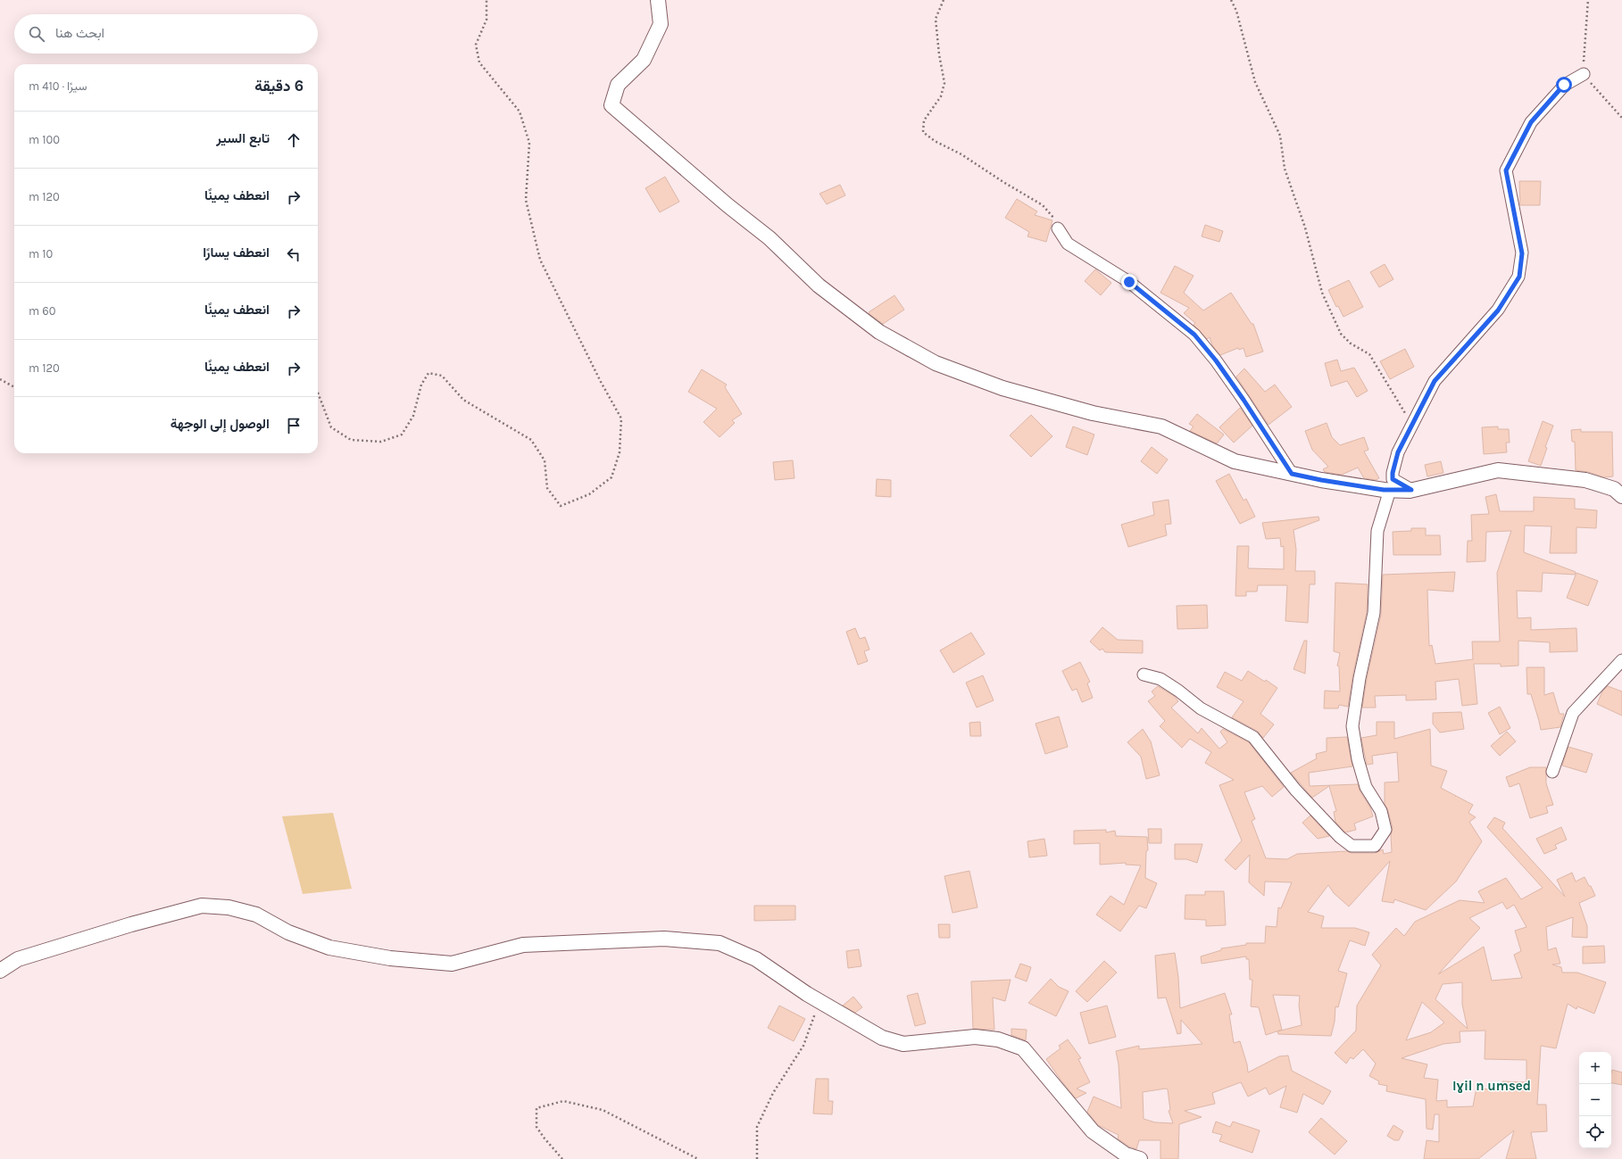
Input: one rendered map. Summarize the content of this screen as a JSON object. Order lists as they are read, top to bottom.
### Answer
{
  "districts": ["Iɣil n umsed"],
  "page": {
    "search": "ابحث هنا",
    "heading": ["6 دقيقة", "سيرًا · 410 m"],
    "list": [
      ["تابع السير", "100 m"],
      ["انعطف يمينًا", "120 m"],
      ["انعطف يسارًا", "10 m"],
      ["انعطف يمينًا", "60 m"],
      ["انعطف يمينًا", "120 m"],
      "الوصول إلى الوجهة"
    ],
    "map_buttons": ["+", "−"]
  }
}
